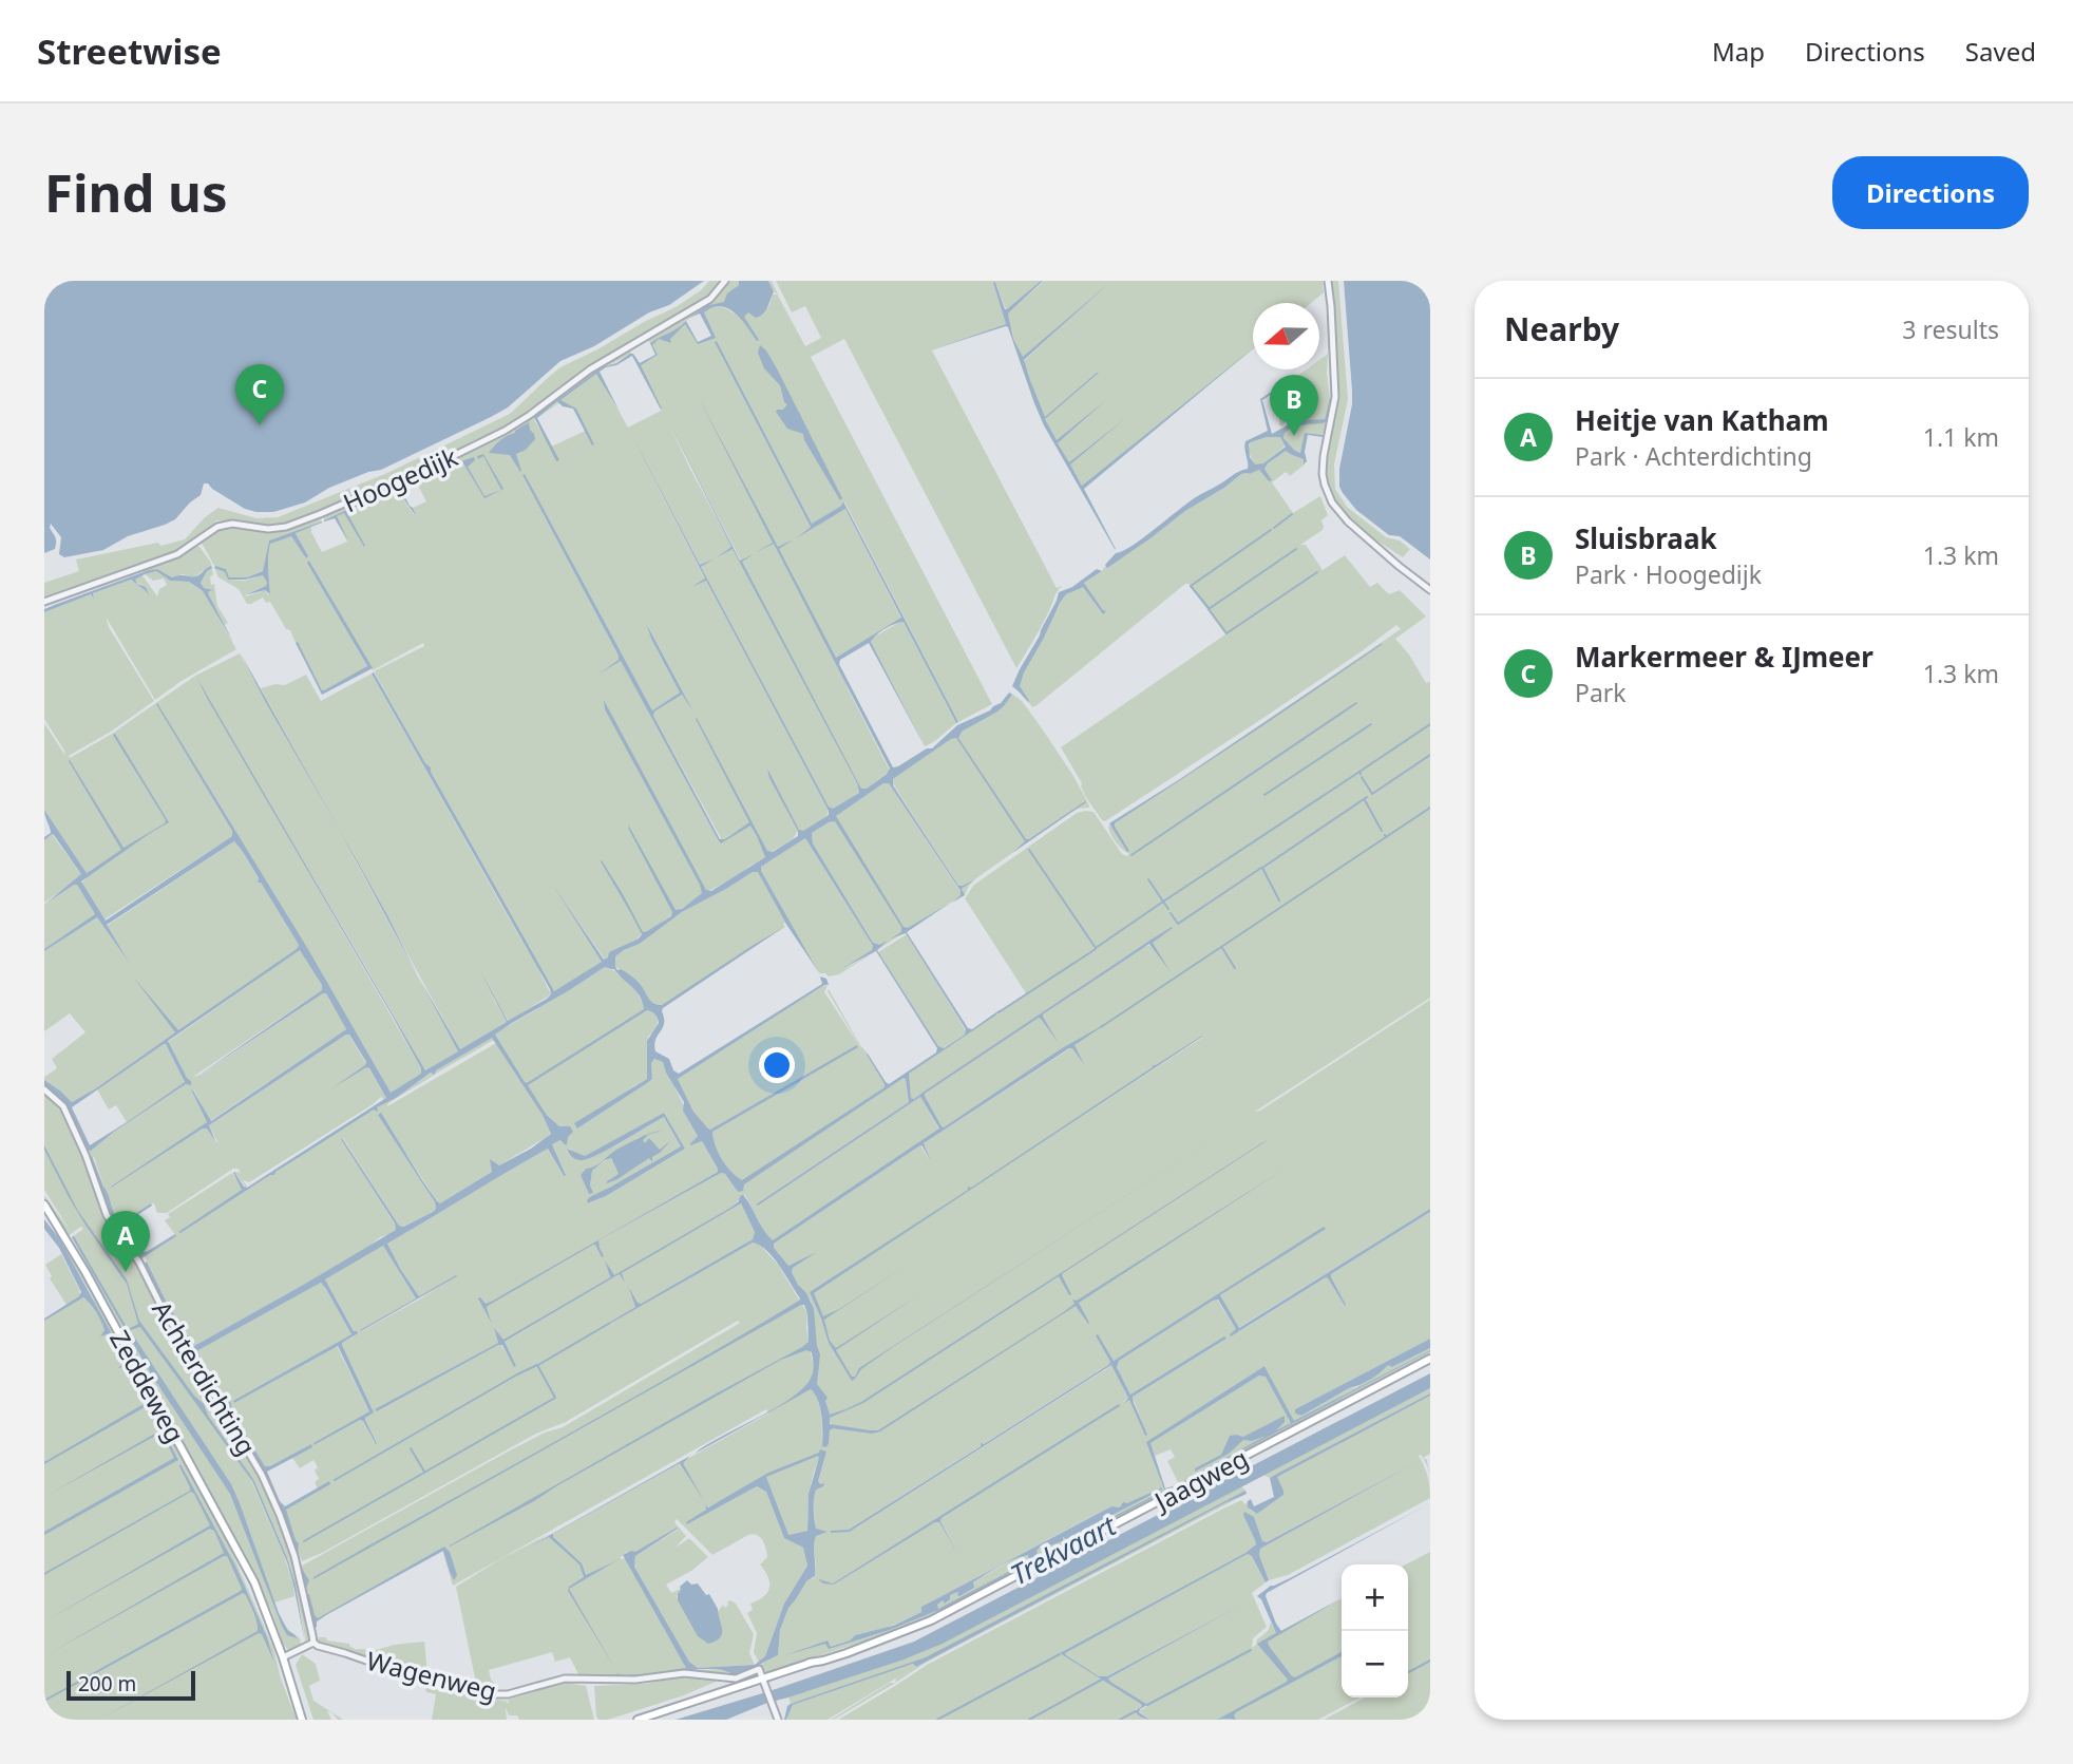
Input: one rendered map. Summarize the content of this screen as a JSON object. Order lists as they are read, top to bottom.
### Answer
{
  "streets": {
    "main road": ["Zeddeweg", "Jaagweg"],
    "street": ["Hoogedijk", "Achterdichting", "Wagenweg"]
  },
  "crossings": [
    ["Achterdichting", "Wagenweg"],
    ["Jaagweg", "Wagenweg"]
  ],
  "water": ["Trekvaart"],
  "scale_bar": "200 m",
  "north": "left",
  "page": {
    "header": "Streetwise",
    "nav": ["Map", "Directions", "Saved"],
    "buttons": "Directions",
    "title": "Find us",
    "heading": ["Nearby", "3 results"],
    "pins": ["C", "B", "A"],
    "list": [
      {
        "mark": "A",
        "name": "Heitje van Katham",
        "note": "Park · Achterdichting",
        "value": "1.1 km"
      },
      {
        "mark": "B",
        "name": "Sluisbraak",
        "note": "Park · Hoogedijk",
        "value": "1.3 km"
      },
      {
        "mark": "C",
        "name": "Markermeer & IJmeer",
        "note": "Park",
        "value": "1.3 km"
      }
    ],
    "map_buttons": ["+", "−"],
    "scale": "200 m"
  }
}
